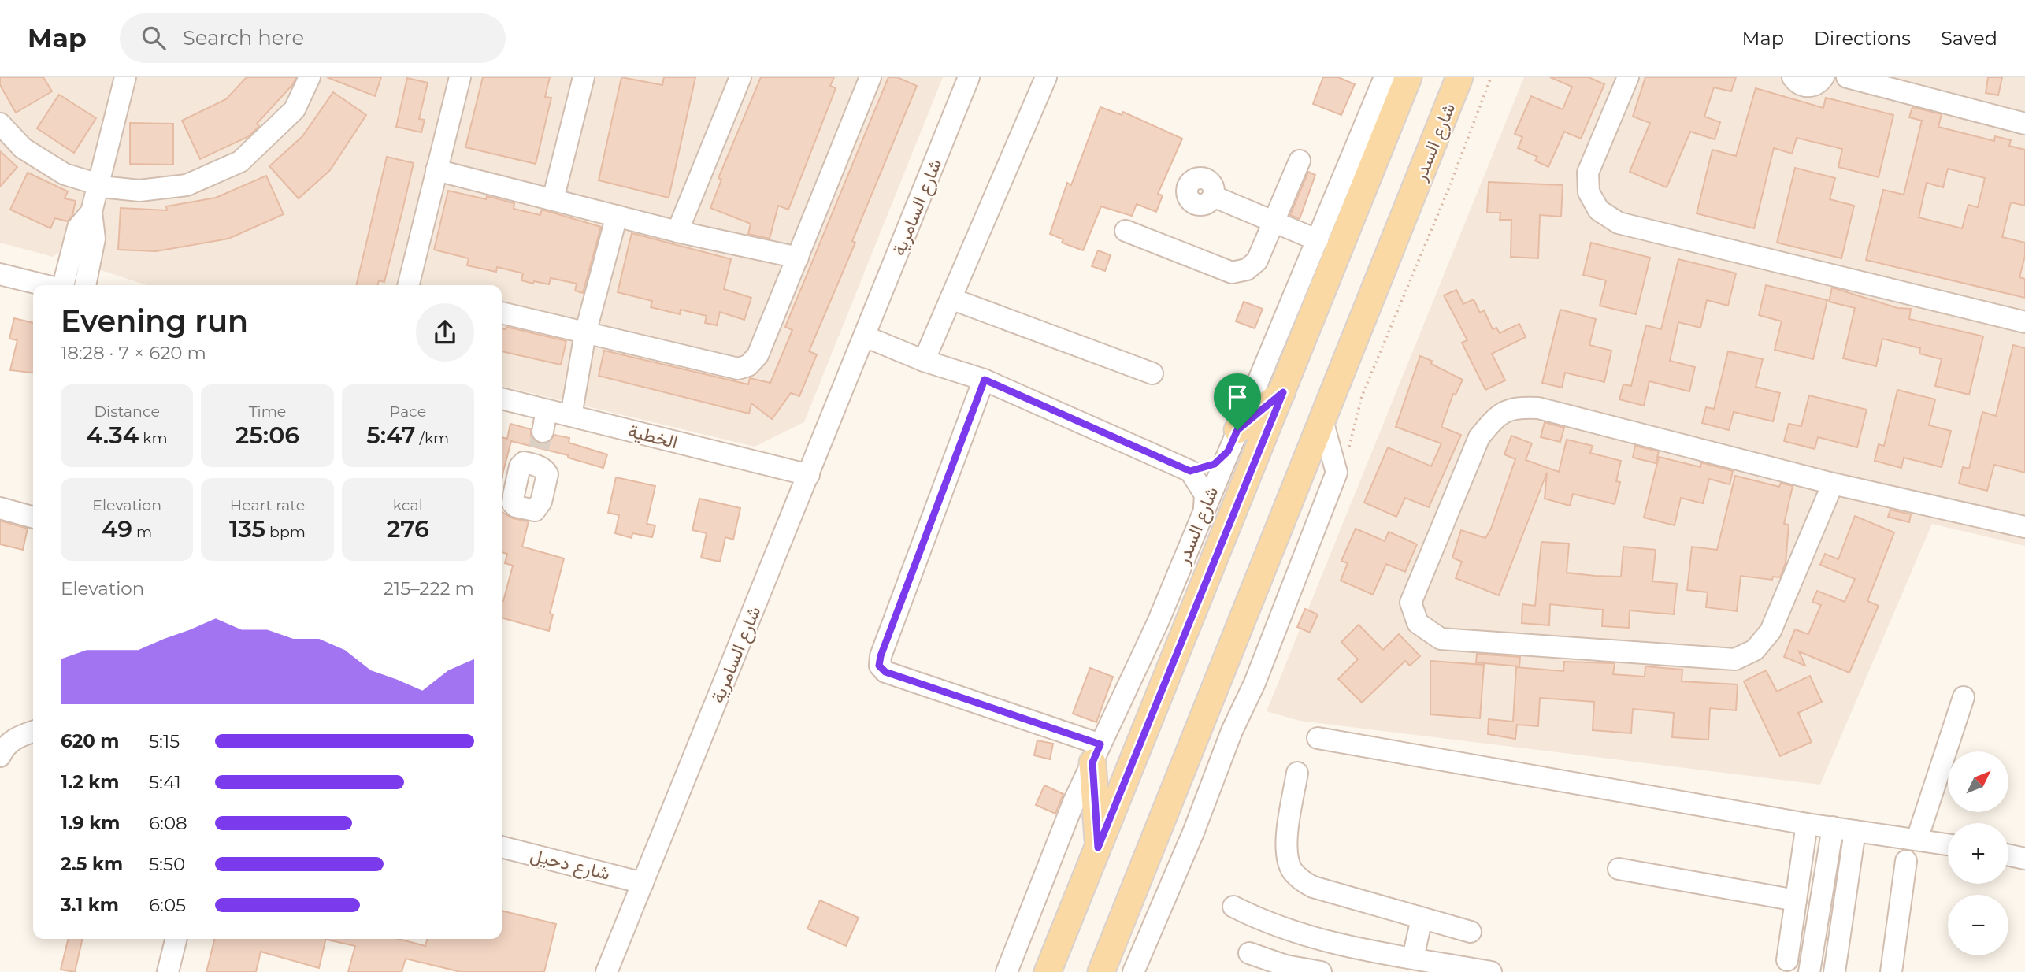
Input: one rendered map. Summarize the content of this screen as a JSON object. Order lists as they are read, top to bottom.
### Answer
{
  "streets": {
    "main road": ["شارع السدر"],
    "street": ["شارع السامرية", "الخطية", "شارع دحيل"]
  },
  "crossings": [
    ["شارع السامرية", "الخطية"],
    ["شارع السامرية", "شارع دحيل"]
  ],
  "north": "top right",
  "page": {
    "header": "Map",
    "search": "Search here",
    "nav": ["Map", "Directions", "Saved"],
    "heading": ["Evening run", "18:28 · 7 × 620 m"],
    "stats": [
      ["Distance", "4.34 km"],
      ["Time", "25:06"],
      ["Pace", "5:47 /km"],
      ["Elevation", "49 m"],
      ["Heart rate", "135 bpm"],
      ["kcal", "276"]
    ],
    "chart": ["Elevation", "215–222 m"],
    "list": [
      {
        "name": "620 m",
        "note": "5:15"
      },
      {
        "name": "1.2 km",
        "note": "5:41"
      },
      {
        "name": "1.9 km",
        "note": "6:08"
      },
      {
        "name": "2.5 km",
        "note": "5:50"
      },
      {
        "name": "3.1 km",
        "note": "6:05"
      }
    ],
    "map_buttons": ["+", "−"]
  }
}
